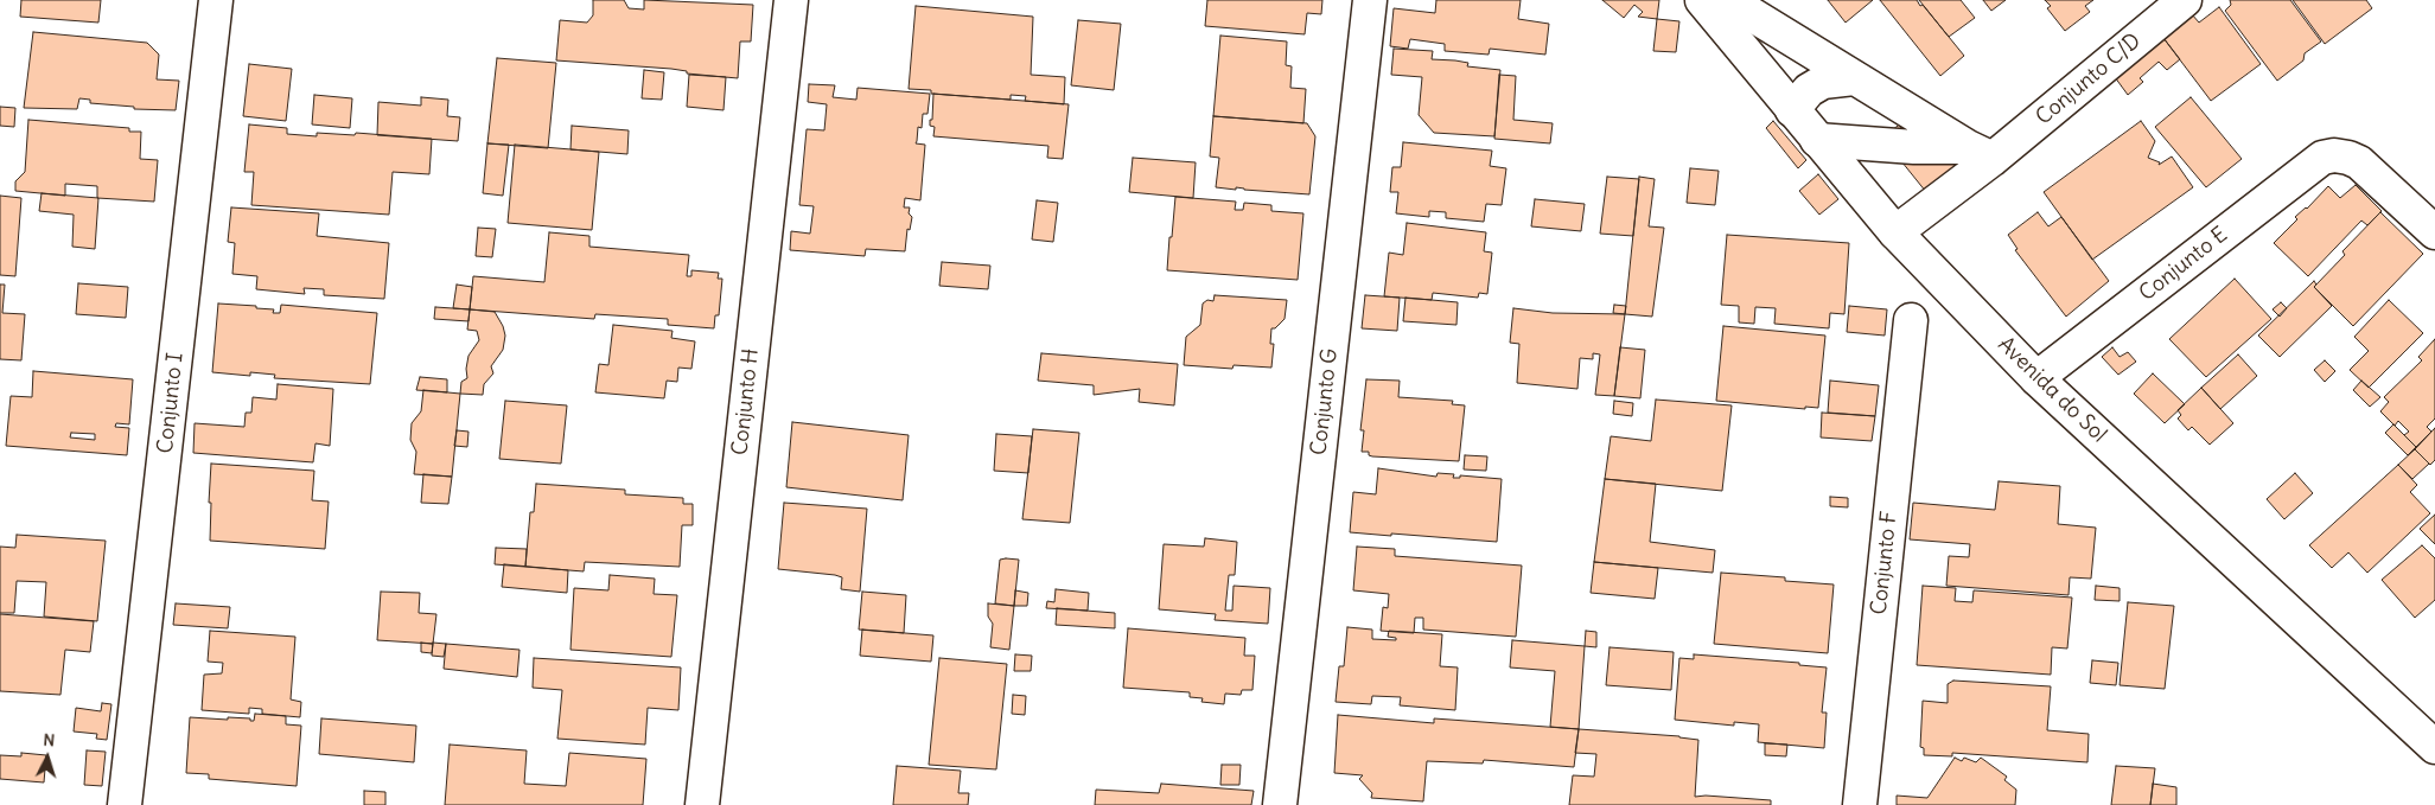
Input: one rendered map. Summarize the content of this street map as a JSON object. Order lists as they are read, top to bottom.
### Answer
{
  "streets": {
    "street": [
      "Conjunto C/D",
      "Conjunto E",
      "Avenida do Sol",
      "Conjunto H",
      "Conjunto G",
      "Conjunto I",
      "Conjunto F"
    ]
  },
  "crossings": [
    ["Conjunto C/D", "Avenida do Sol"],
    ["Conjunto E", "Avenida do Sol"]
  ],
  "north": "top"
}
